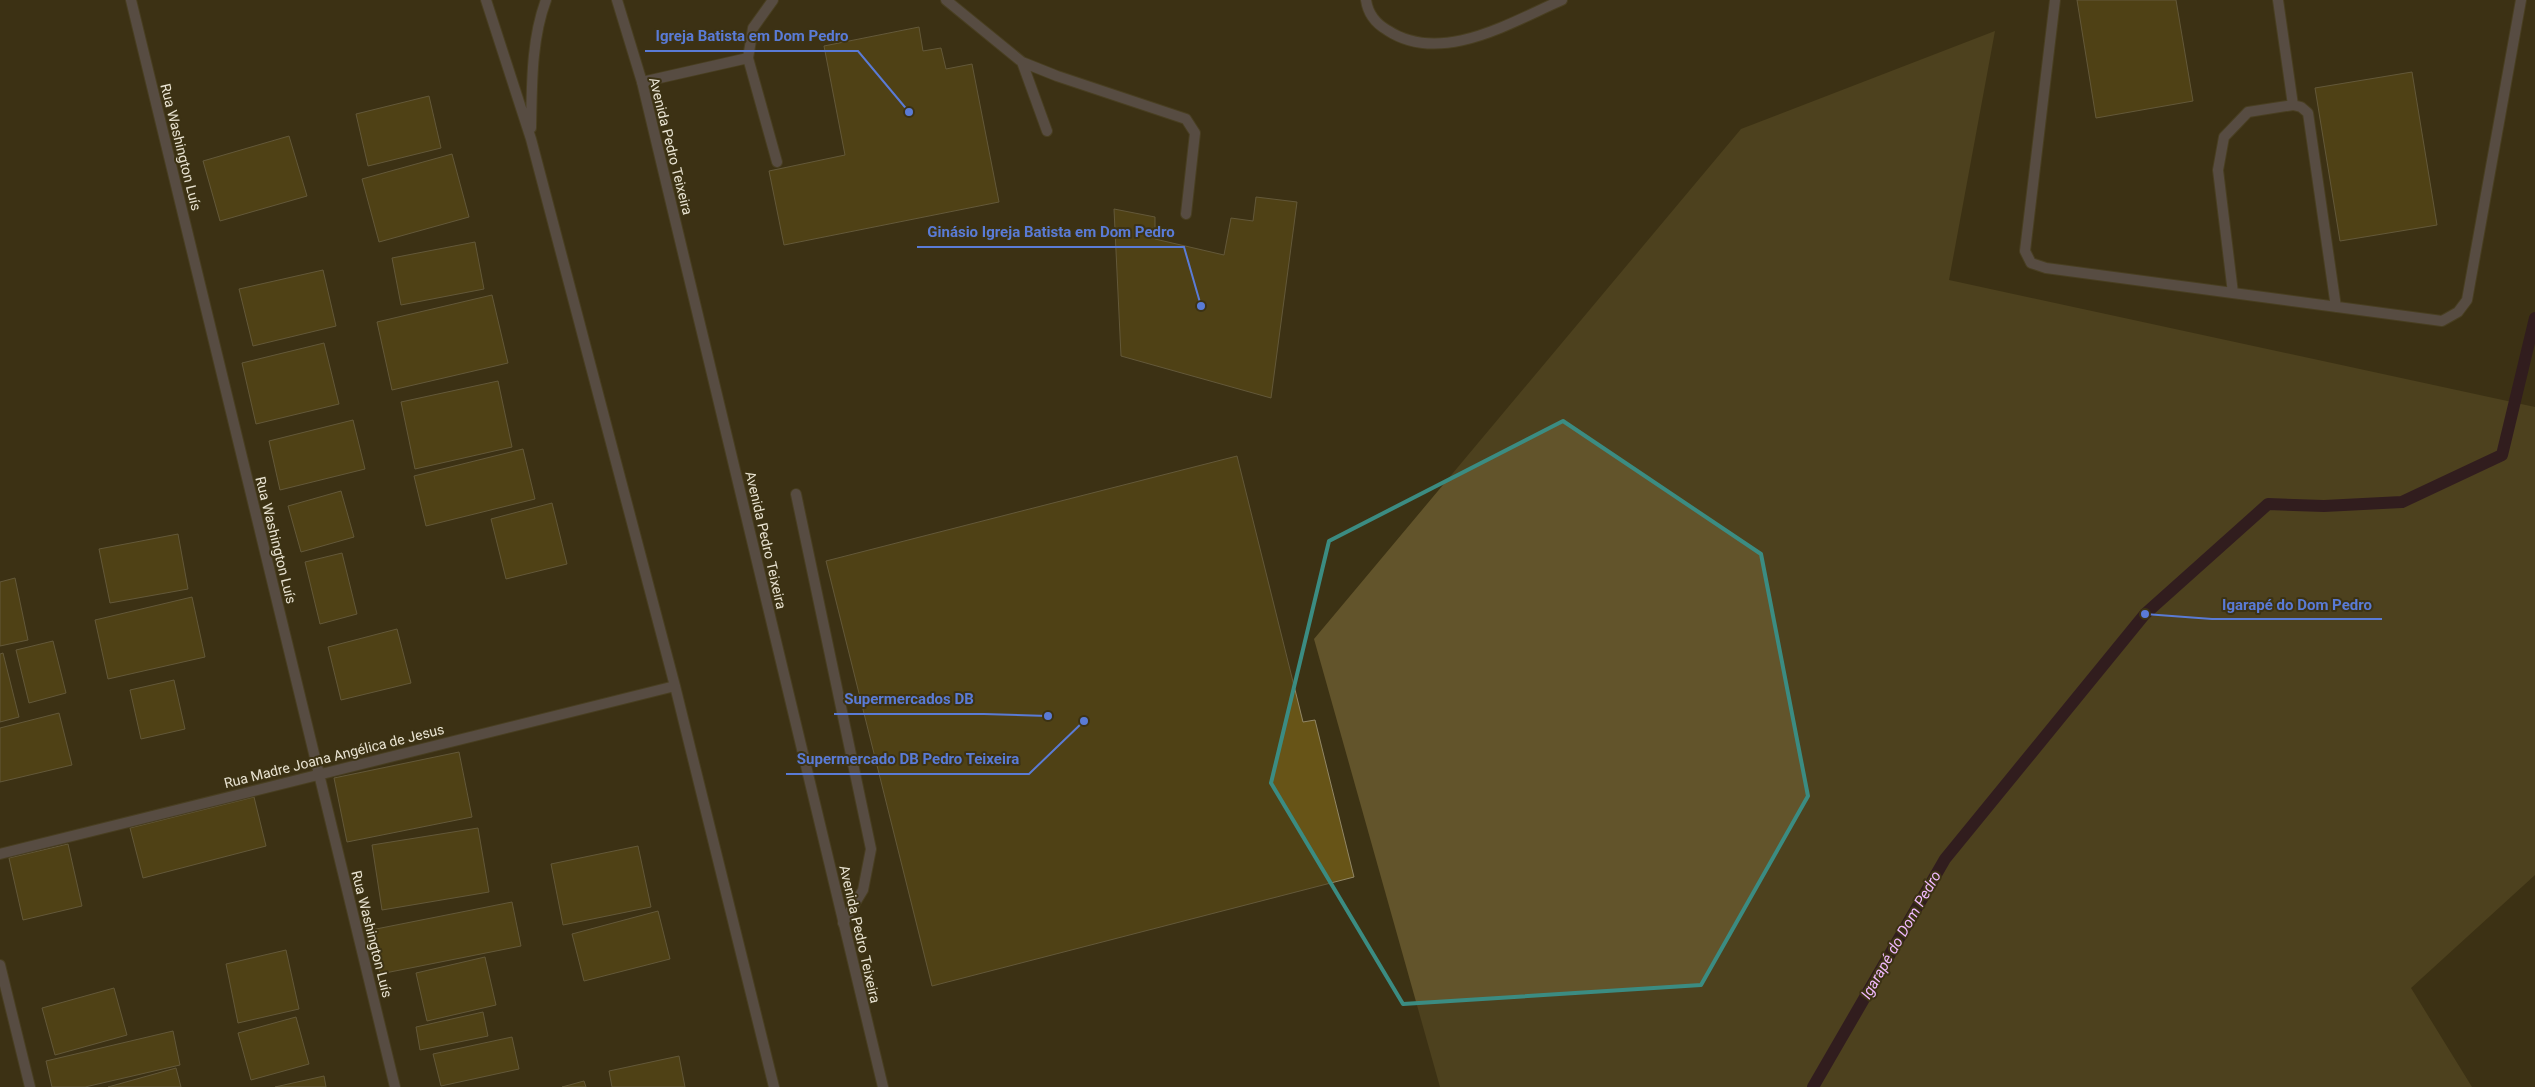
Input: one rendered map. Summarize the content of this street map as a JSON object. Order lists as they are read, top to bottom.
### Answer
{
  "streets": {
    "street": ["Avenida Pedro Teixeira", "Rua Washington Luís", "Rua Madre Joana Angélica de Jesus"]
  },
  "crossings": [
    ["Rua Washington Luís", "Rua Madre Joana Angélica de Jesus"]
  ],
  "water": ["Igarapé do Dom Pedro"],
  "places": [
    "Igreja Batista em Dom Pedro",
    "Ginásio Igreja Batista em Dom Pedro",
    "Igarapé do Dom Pedro",
    "Supermercados DB",
    "Supermercado DB Pedro Teixeira"
  ]
}
